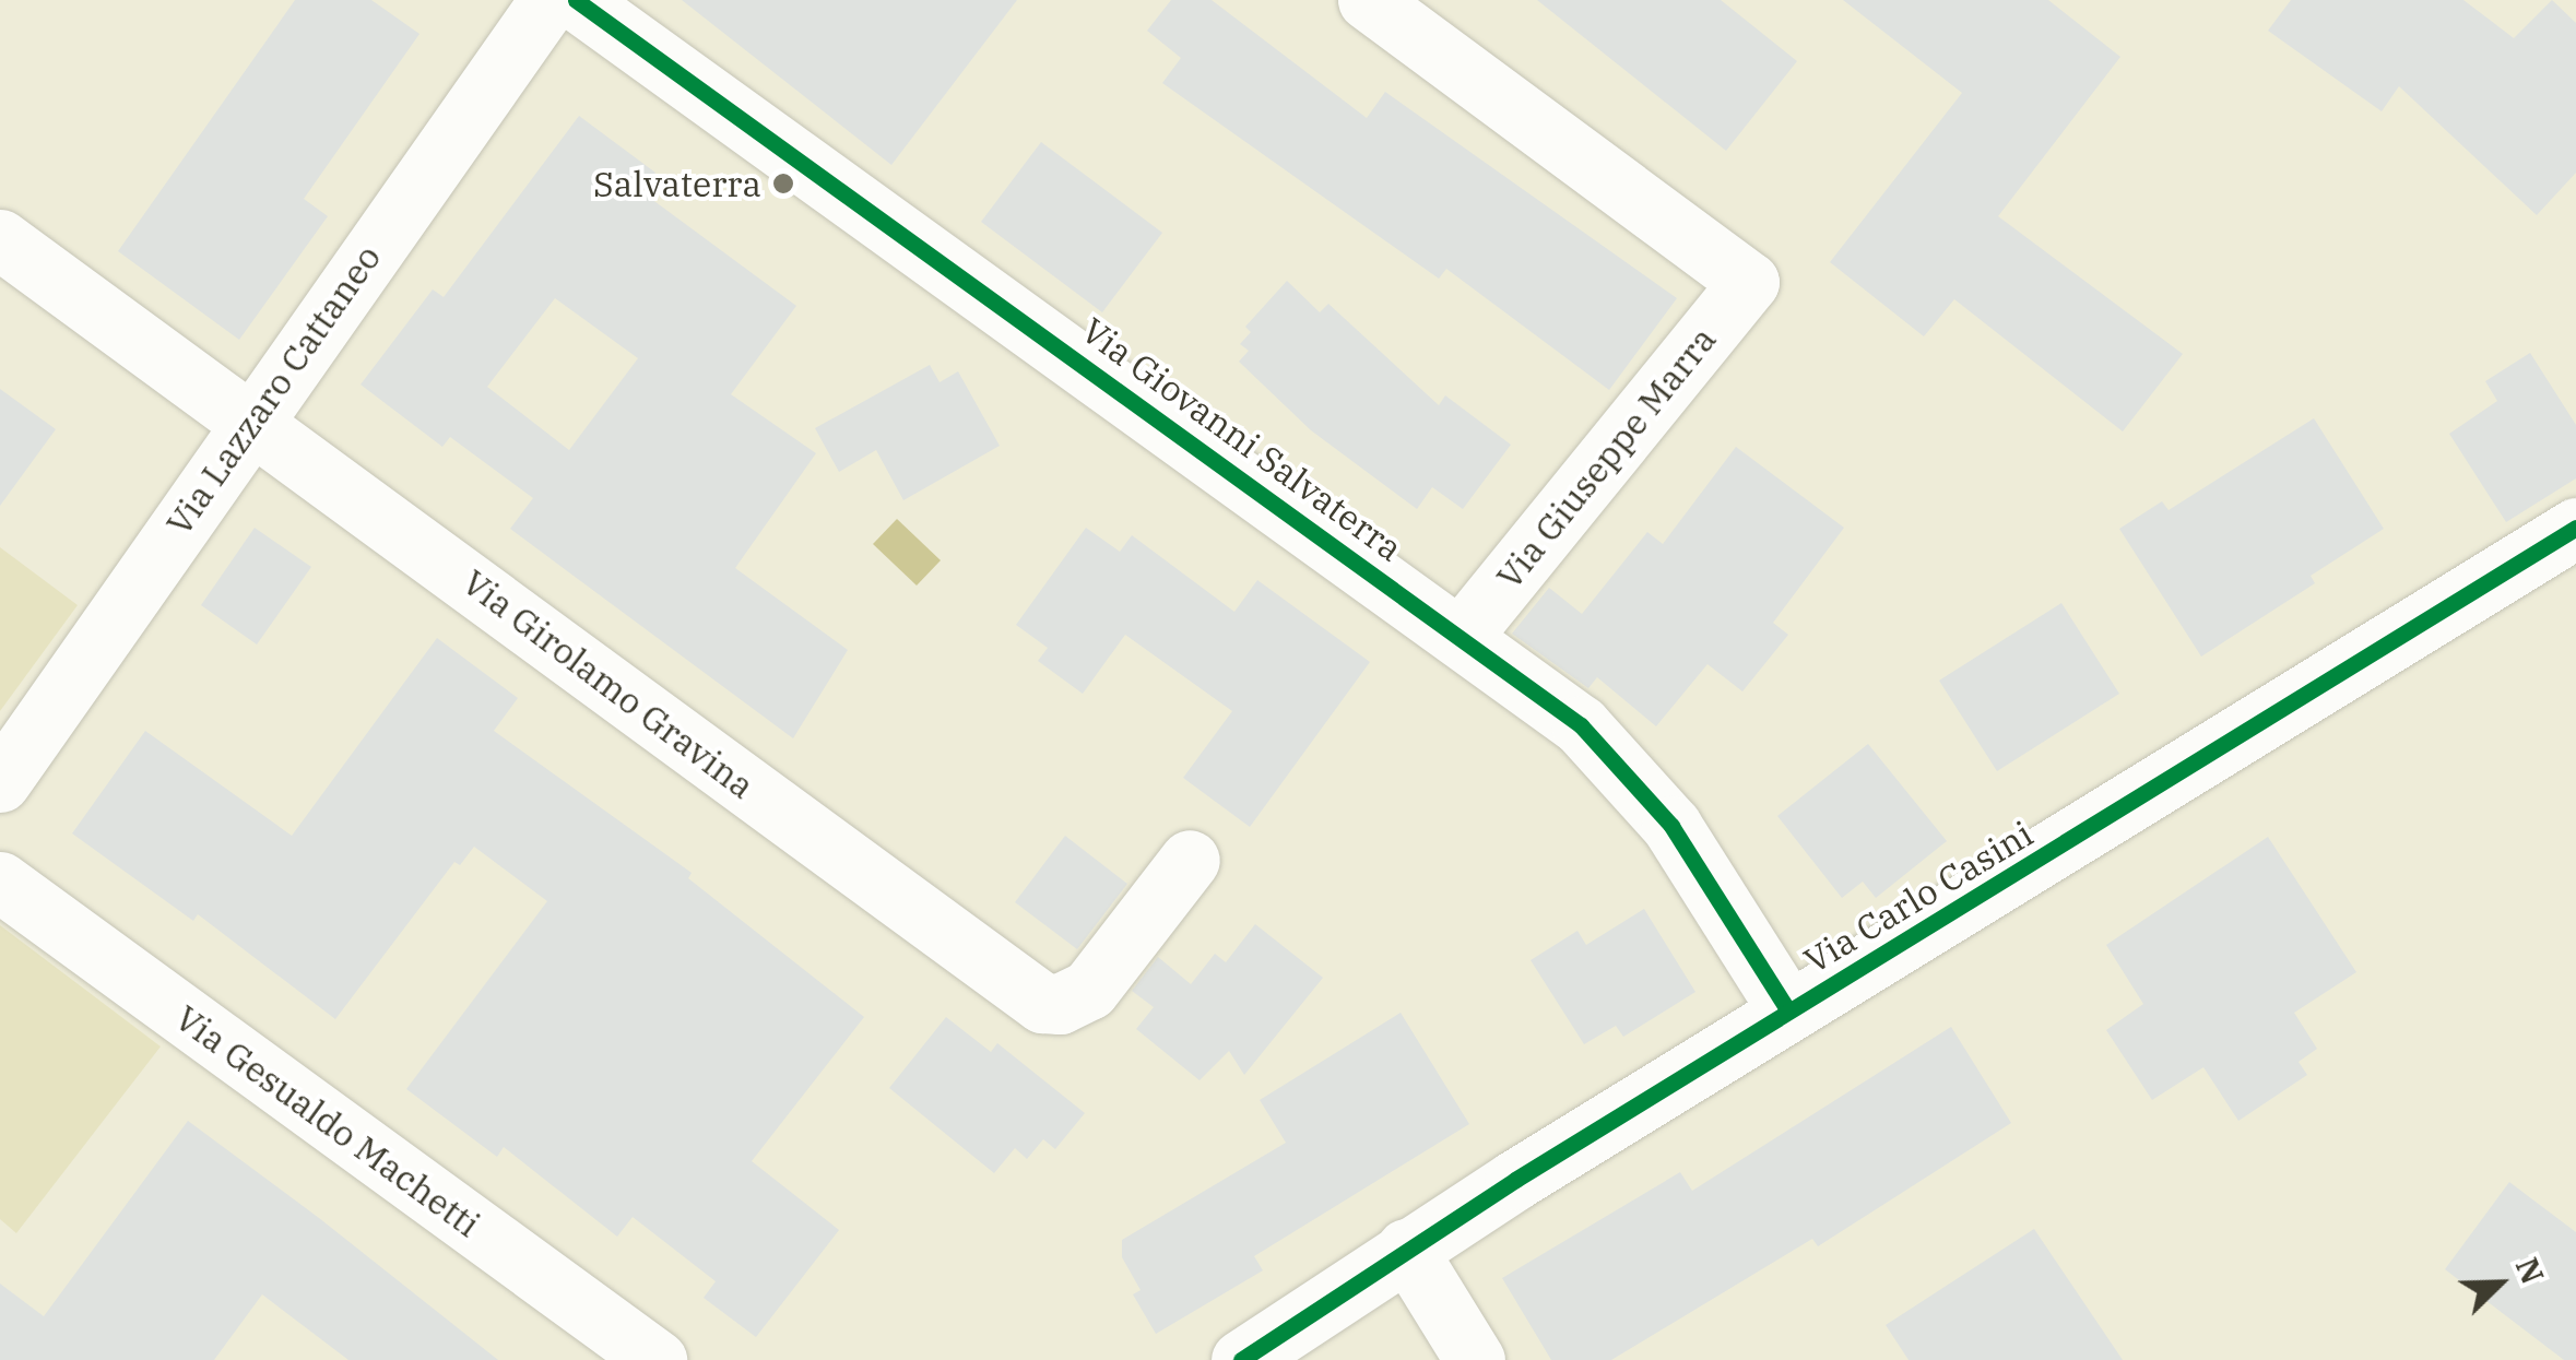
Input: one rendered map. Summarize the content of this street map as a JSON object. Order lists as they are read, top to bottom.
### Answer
{
  "streets": {
    "street": [
      "Via Lazzaro Cattaneo",
      "Via Giovanni Salvaterra",
      "Via Giuseppe Marra",
      "Via Girolamo Gravina",
      "Via Carlo Casini",
      "Via Gesualdo Machetti"
    ]
  },
  "crossings": [
    ["Via Lazzaro Cattaneo", "Via Girolamo Gravina"],
    ["Via Giovanni Salvaterra", "Via Giuseppe Marra"],
    ["Via Giovanni Salvaterra", "Via Carlo Casini"]
  ],
  "places": ["Salvaterra"],
  "north": "top right"
}
